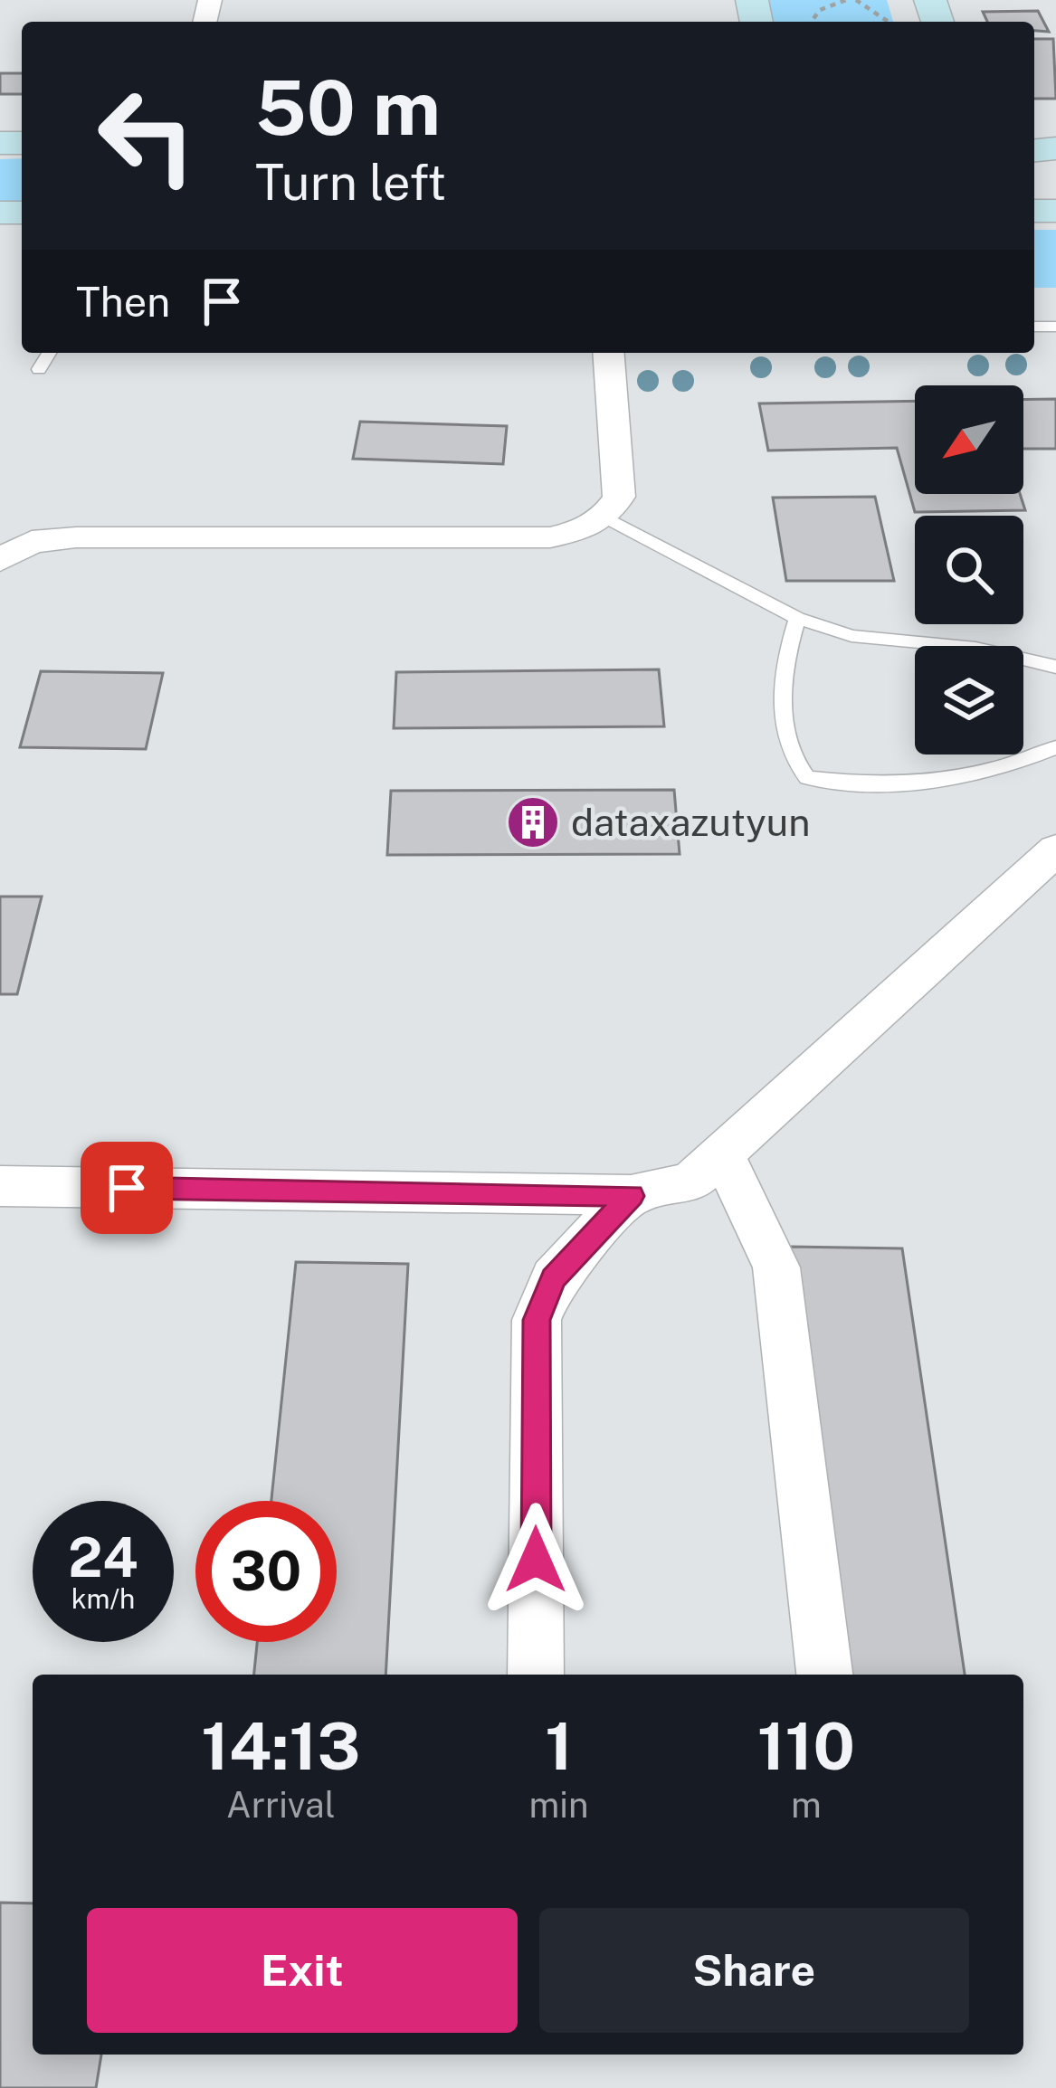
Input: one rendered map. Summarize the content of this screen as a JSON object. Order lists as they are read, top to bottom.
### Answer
{
  "places": {
    "building": ["dataxazutyun"]
  },
  "north": "bottom left",
  "page": {
    "turn": ["50 m", "Turn left"],
    "then": "Then",
    "speed": "24 km/h",
    "limit": "30",
    "eta": [
      "14:13",
      "Arrival",
      "1",
      "min",
      "110",
      "m"
    ],
    "buttons": ["Exit", "Share"]
  }
}
